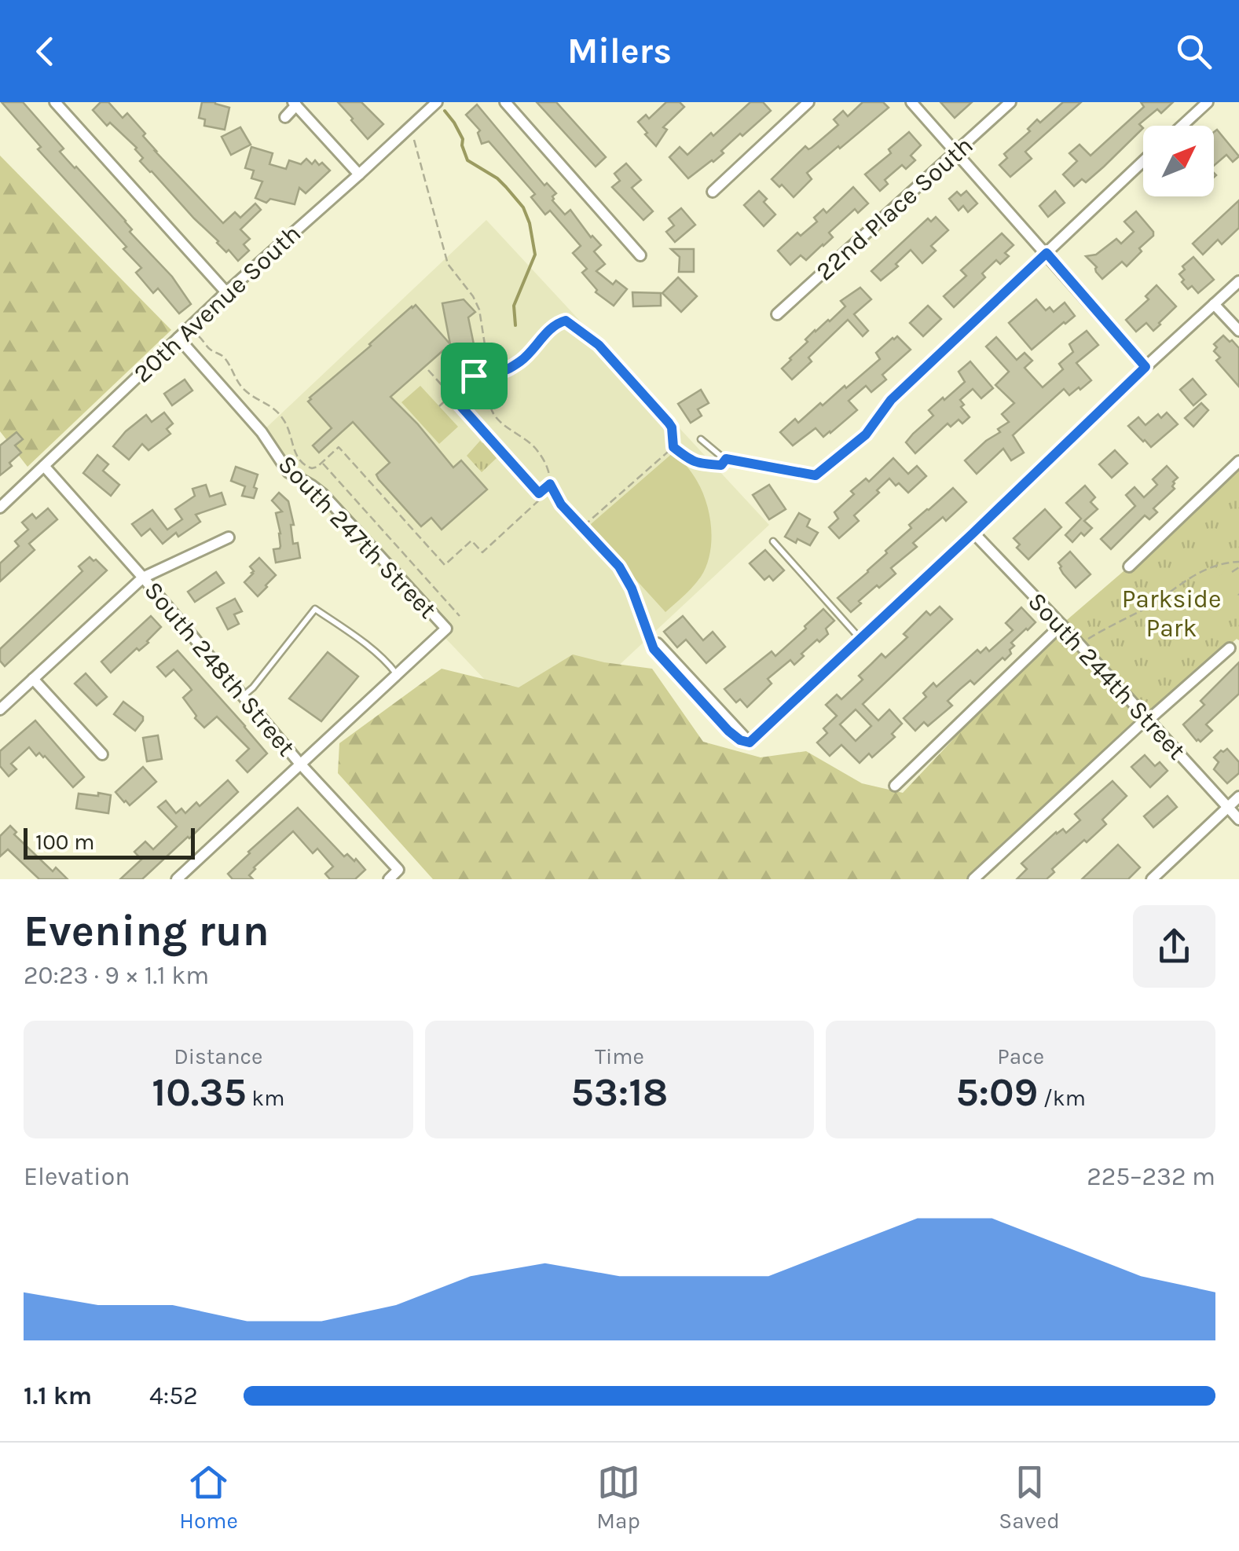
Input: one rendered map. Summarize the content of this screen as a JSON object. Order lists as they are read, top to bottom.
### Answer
{
  "streets": {
    "street": [
      "22nd Place South",
      "20th Avenue South",
      "South 247th Street",
      "South 248th Street",
      "South 244th Street"
    ]
  },
  "crossings": [
    ["20th Avenue South", "South 247th Street"],
    ["20th Avenue South", "South 248th Street"]
  ],
  "parks": ["Parkside Park"],
  "scale_bar": "100 m",
  "north": "top right",
  "page": {
    "header": "Milers",
    "scale": "100 m",
    "heading": ["Evening run", "20:23 · 9 × 1.1 km"],
    "stats": [
      ["Distance", "10.35 km"],
      ["Time", "53:18"],
      ["Pace", "5:09 /km"]
    ],
    "chart": ["Elevation", "225–232 m"],
    "list": [
      {
        "name": "1.1 km",
        "note": "4:52"
      }
    ],
    "tabs": ["Home", "Map", "Saved"]
  }
}
